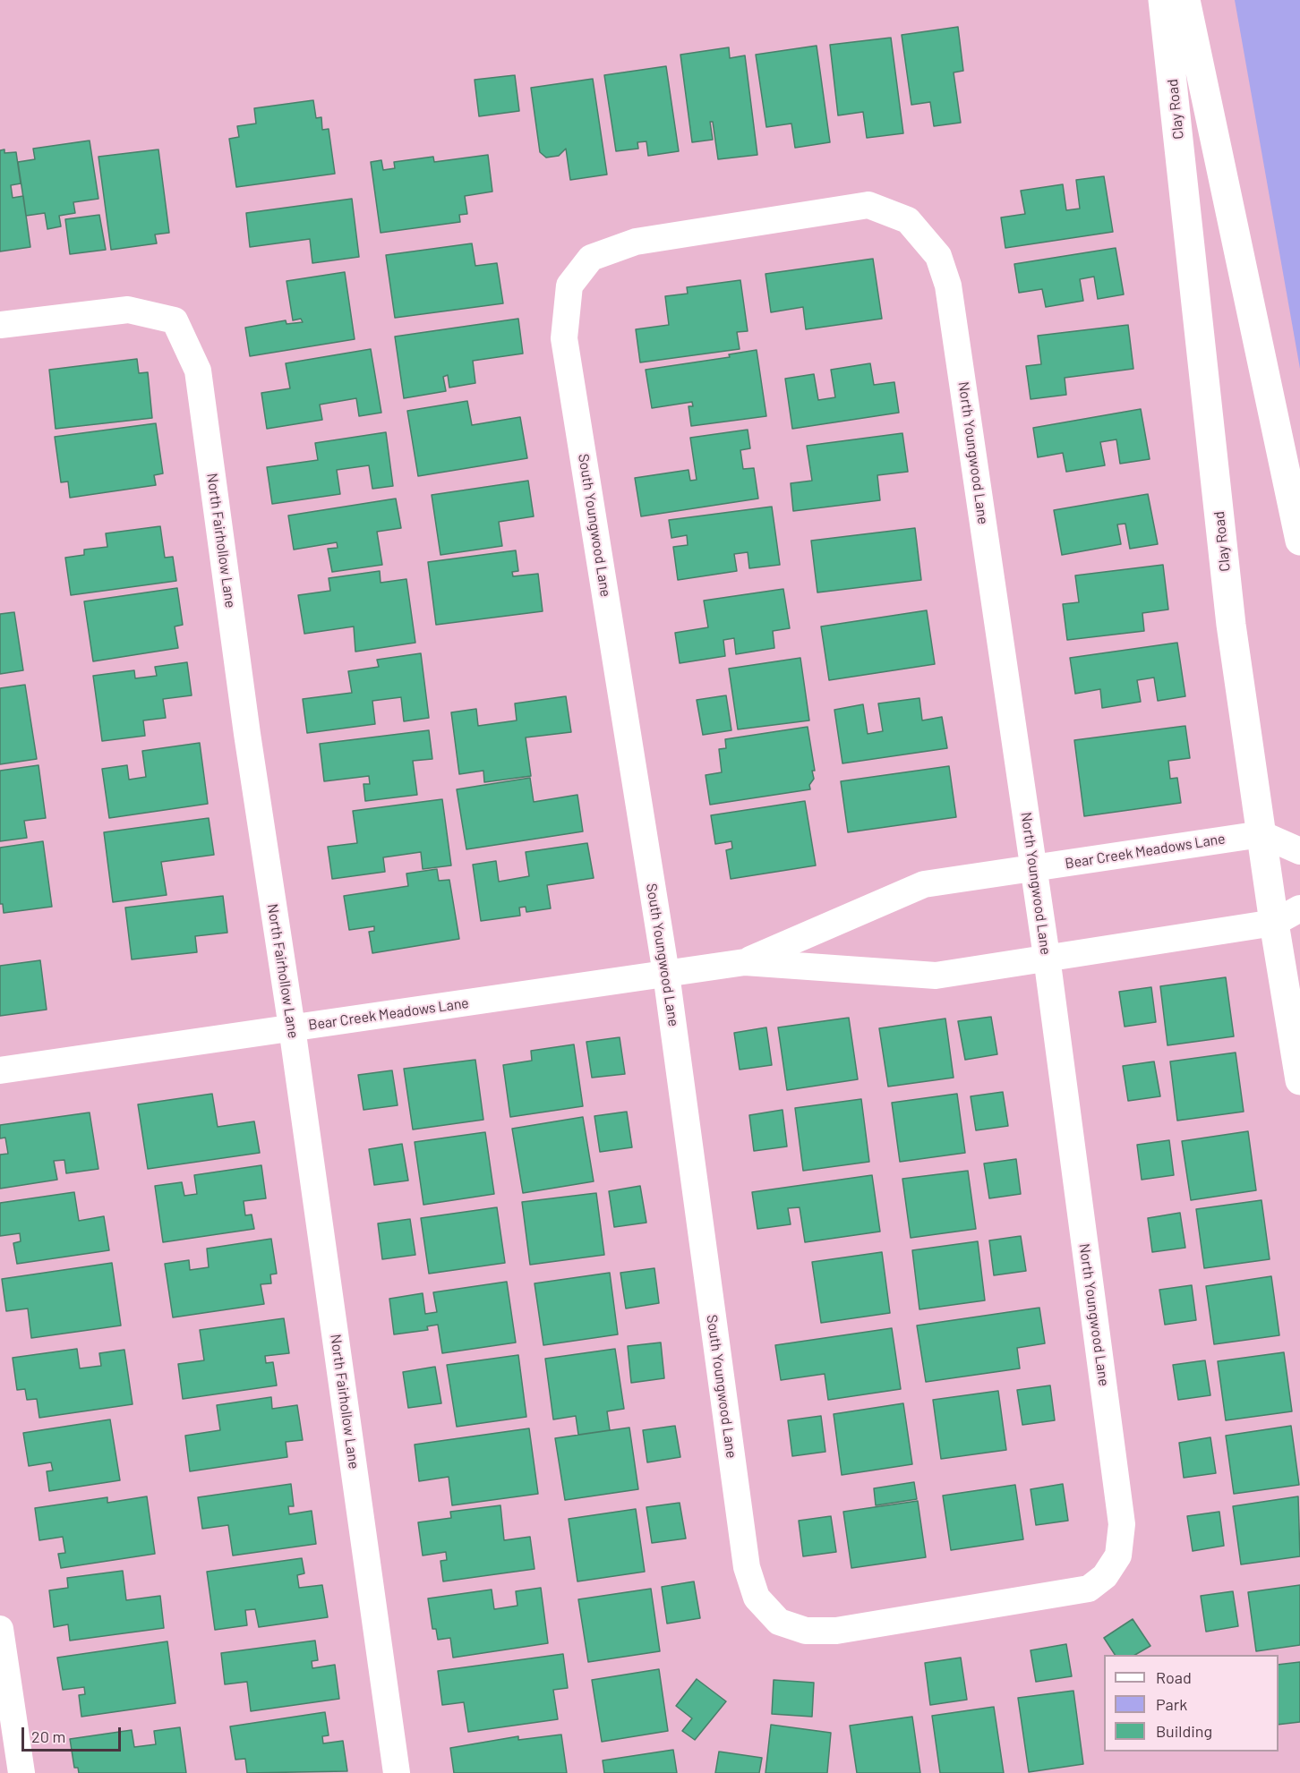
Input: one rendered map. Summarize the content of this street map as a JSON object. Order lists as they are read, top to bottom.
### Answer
{
  "streets": {
    "main road": ["Clay Road"],
    "street": [
      "North Youngwood Lane",
      "South Youngwood Lane",
      "North Fairhollow Lane",
      "Bear Creek Meadows Lane"
    ]
  },
  "crossings": [
    ["Clay Road", "Bear Creek Meadows Lane"],
    ["North Youngwood Lane", "South Youngwood Lane"],
    ["North Youngwood Lane", "Bear Creek Meadows Lane"],
    ["South Youngwood Lane", "Bear Creek Meadows Lane"],
    ["North Fairhollow Lane", "Bear Creek Meadows Lane"]
  ],
  "legend": ["Road", "Park", "Building"],
  "scale_bar": "20 m"
}
